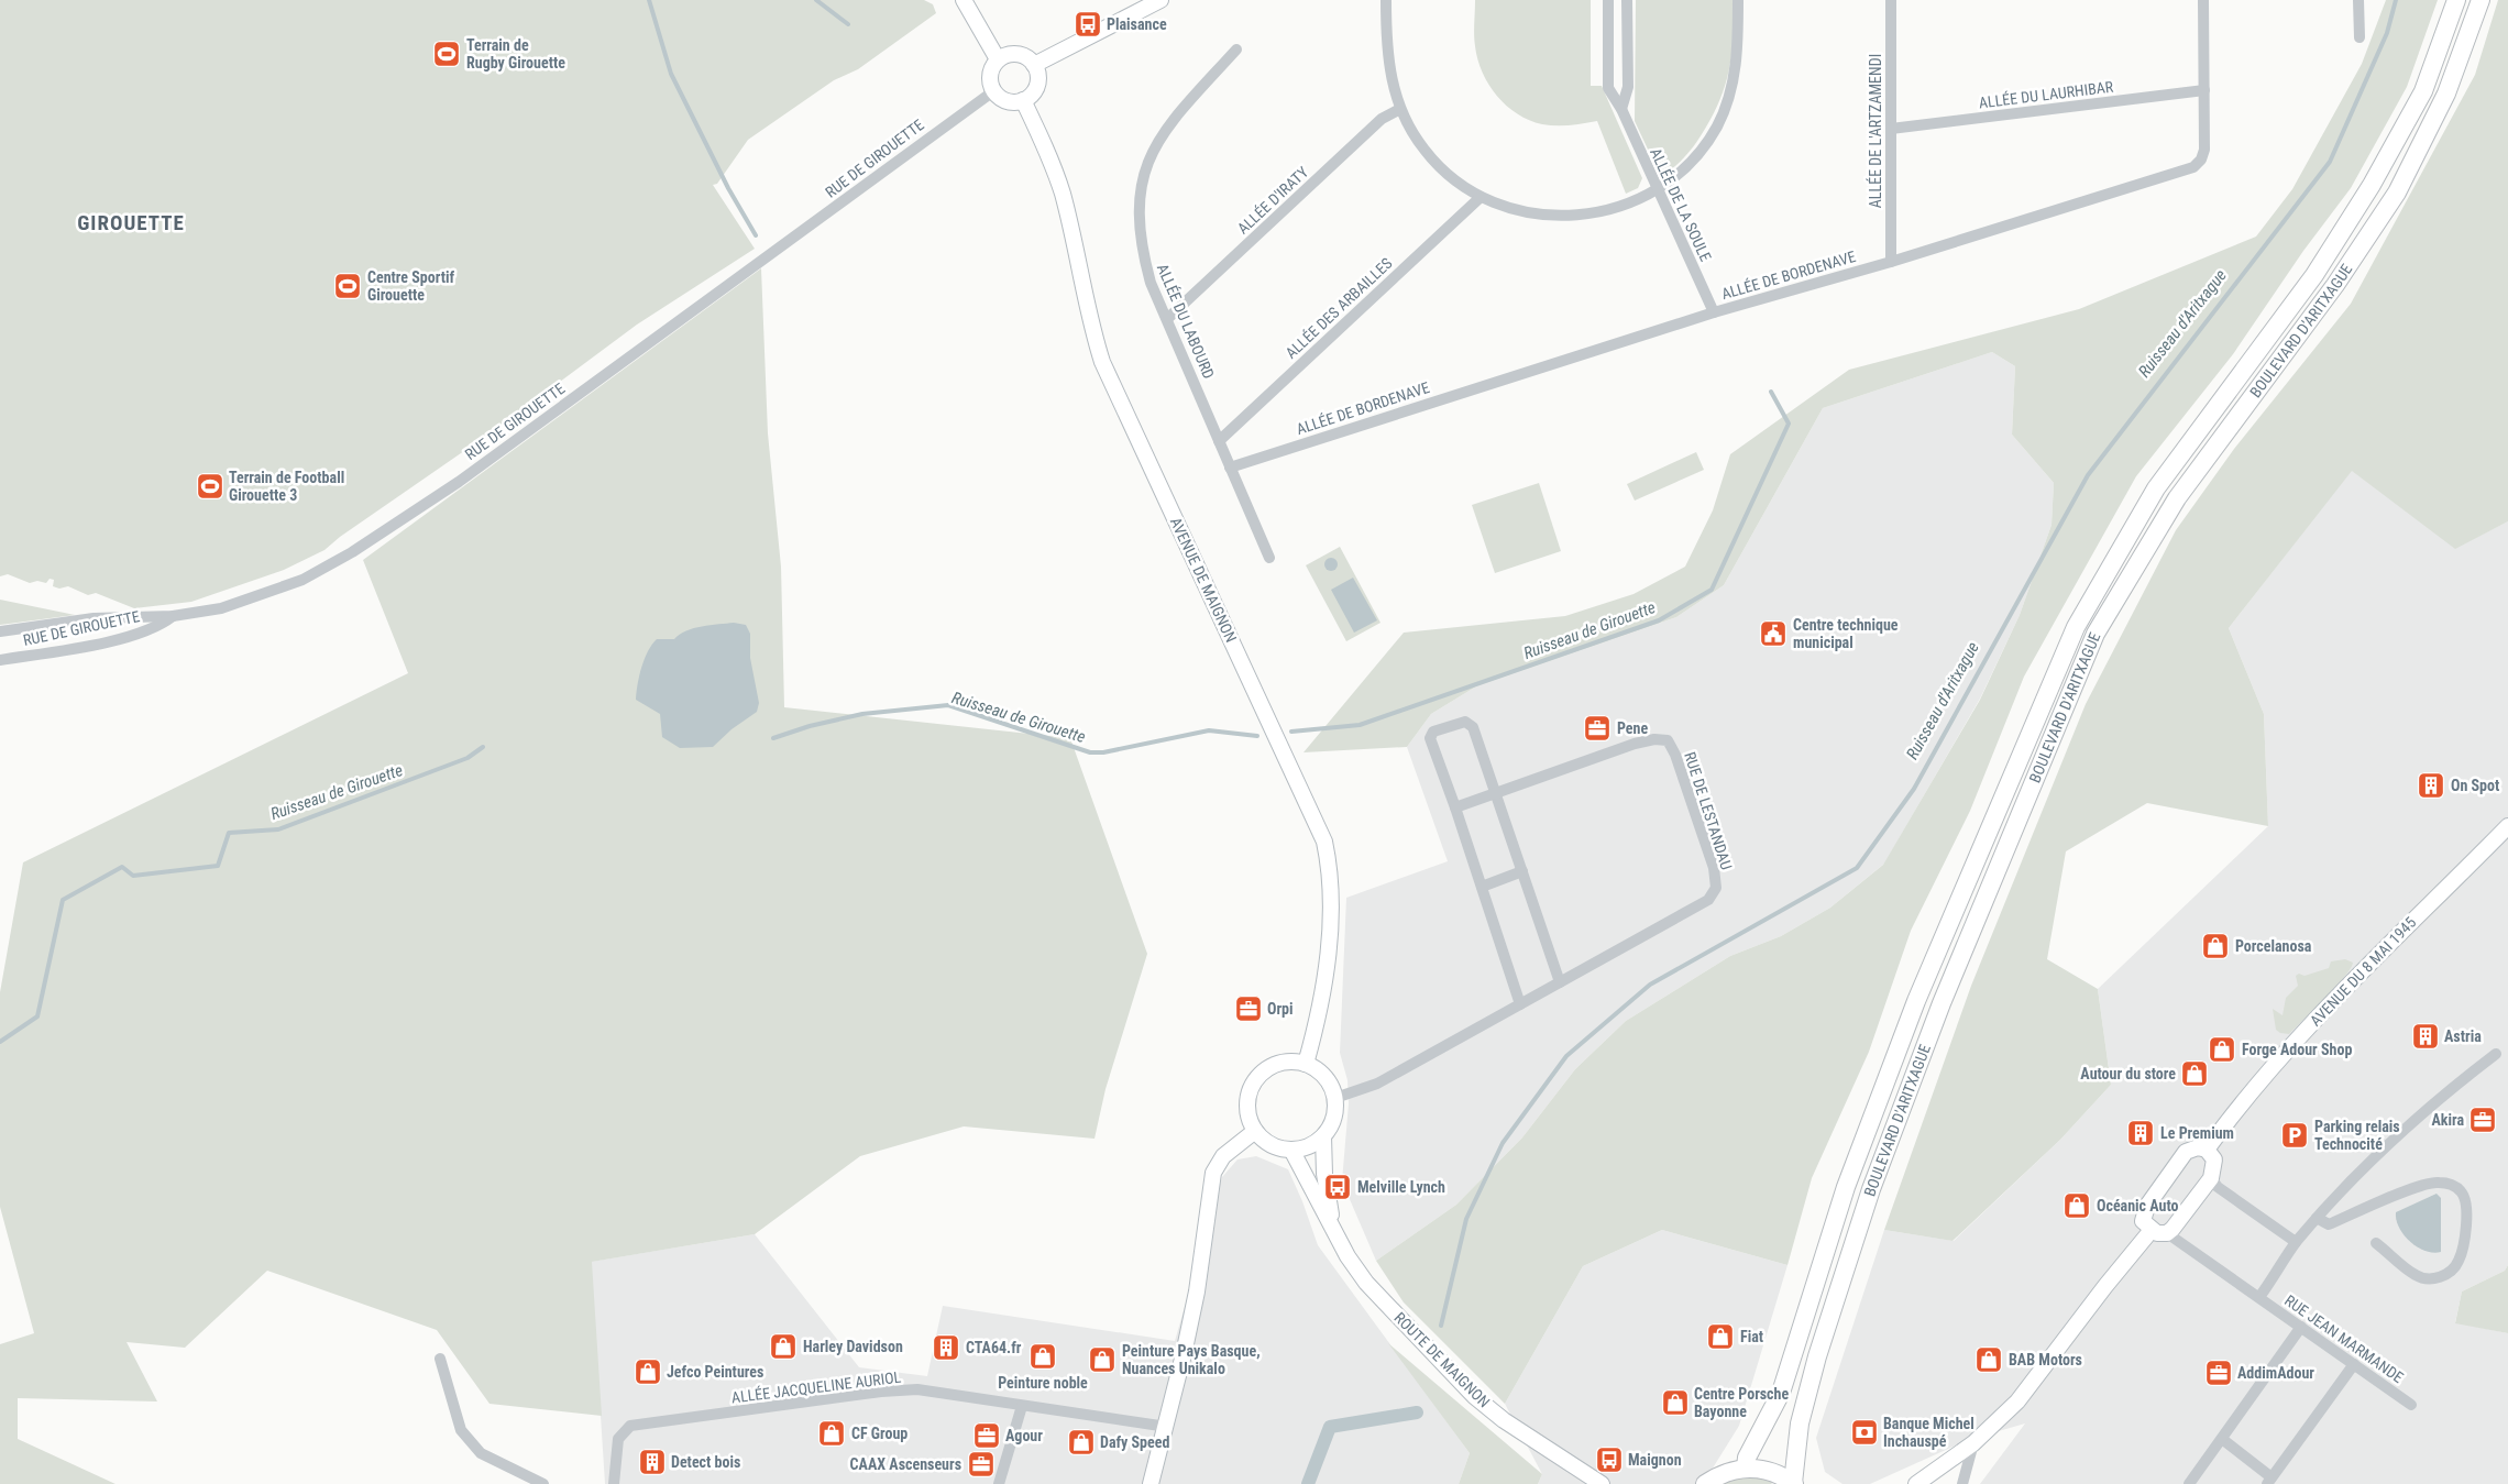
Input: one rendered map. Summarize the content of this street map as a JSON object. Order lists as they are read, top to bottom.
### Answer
{
  "streets": {
    "main road": ["BOULEVARD D'ARITXAGUE"],
    "street": [
      "ALLÉE DU LAURHIBAR",
      "ALLÉE DE L'ARTZAMENDI",
      "RUE DE GIROUETTE",
      "ALLÉE D'IRATY",
      "ALLÉE DE LA SOULE",
      "ALLÉE DE BORDENAVE",
      "ALLÉE DES ARBAILLES",
      "ALLÉE DU LABOURD",
      "AVENUE DE MAIGNON",
      "RUE DE LESTANDAU",
      "AVENUE DU 8 MAI 1945",
      "RUE JEAN MARMANDE",
      "ROUTE DE MAIGNON",
      "ALLÉE JACQUELINE AURIOL"
    ]
  },
  "crossings": [
    ["ALLÉE DU LAURHIBAR", "ALLÉE DE L'ARTZAMENDI"],
    ["ALLÉE DU LAURHIBAR", "ALLÉE DE BORDENAVE"],
    ["ALLÉE DE L'ARTZAMENDI", "ALLÉE DE BORDENAVE"],
    ["RUE DE GIROUETTE", "AVENUE DE MAIGNON"],
    ["ALLÉE D'IRATY", "ALLÉE DU LABOURD"],
    ["ALLÉE DE LA SOULE", "ALLÉE DE BORDENAVE"],
    ["ALLÉE DE BORDENAVE", "ALLÉE DU LABOURD"],
    ["ALLÉE DES ARBAILLES", "ALLÉE DU LABOURD"],
    ["AVENUE DE MAIGNON", "RUE DE LESTANDAU"],
    ["AVENUE DE MAIGNON", "ROUTE DE MAIGNON"],
    ["RUE DE LESTANDAU", "ROUTE DE MAIGNON"]
  ],
  "districts": ["GIROUETTE"],
  "water": ["Ruisseau d'Aritxague", "Ruisseau de Girouette"],
  "places": {
    "bus stop": ["Plaisance", "Melville Lynch", "Maignon"],
    "sports": ["Terrain de Rugby Girouette", "Centre Sportif Girouette", "Terrain de Football Girouette 3"],
    "public building": ["Centre technique municipal"],
    "office": [
      "Pene",
      "Orpi",
      "Akira",
      "AddimAdour",
      "Agour",
      "CAAX Ascenseurs"
    ],
    "building": [
      "On Spot",
      "Astria",
      "Le Premium",
      "CTA64.fr",
      "Detect bois"
    ],
    "shop": [
      "Porcelanosa",
      "Forge Adour Shop",
      "Autour du store",
      "Océanic Auto",
      "Fiat",
      "Harley Davidson",
      "Peinture noble",
      "Peinture Pays Basque, Nuances Unikalo",
      "BAB Motors",
      "Jefco Peintures",
      "Centre Porsche Bayonne",
      "CF Group",
      "Dafy Speed"
    ],
    "parking": ["Parking relais Technocité"],
    "bank": ["Banque Michel Inchauspé"]
  }
}
